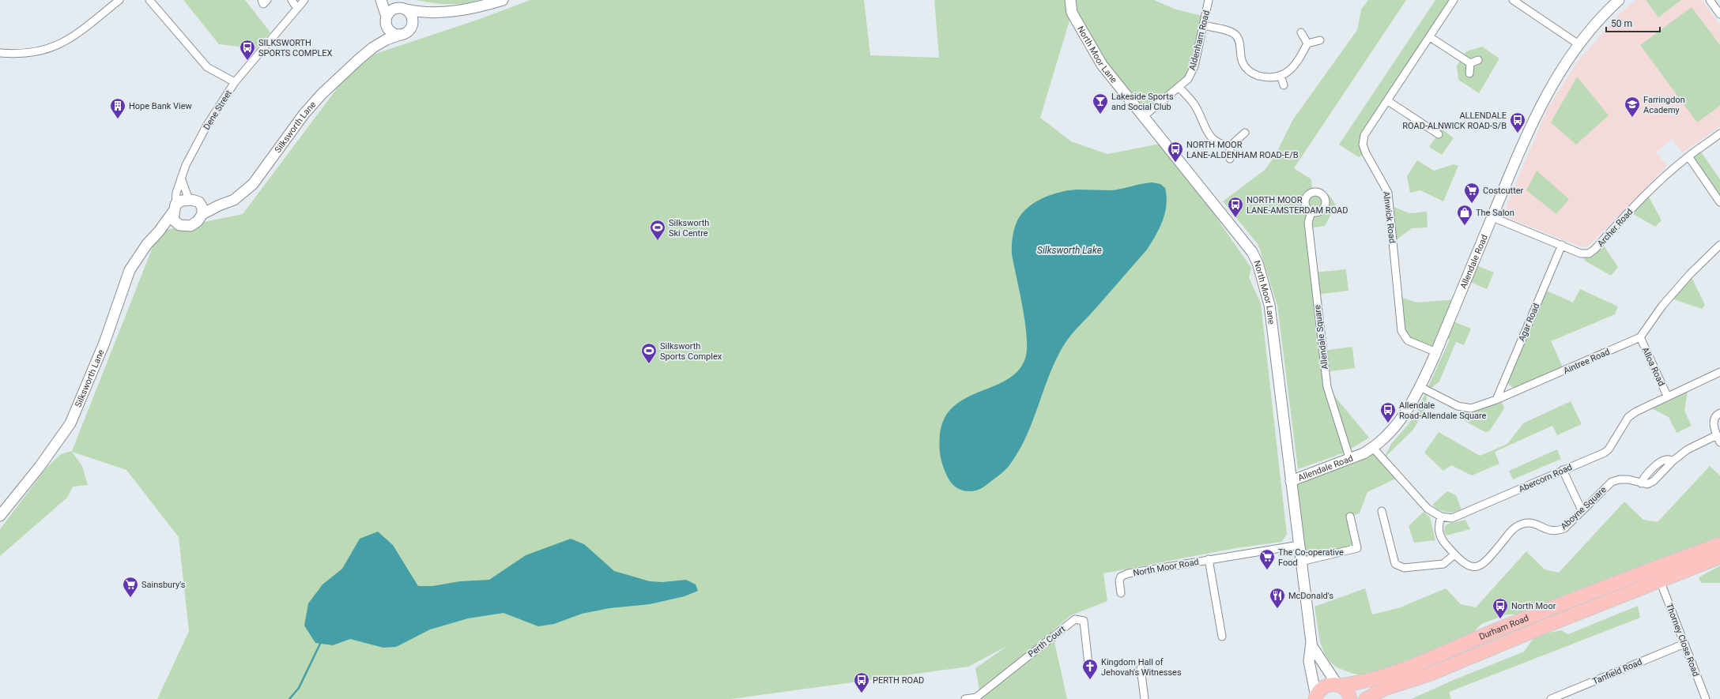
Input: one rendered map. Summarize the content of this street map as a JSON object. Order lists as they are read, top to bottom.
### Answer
{
  "streets": {
    "highway": ["Durham Road"],
    "street": [
      "Aldenham Road",
      "North Moor Lane",
      "Dene Street",
      "Silksworth Lane",
      "Alnwick Road",
      "Archer Road",
      "Allendale Road",
      "Agar Road",
      "Allendale Square",
      "Aintree Road",
      "Alloa Road",
      "Abercorn Road",
      "Aboyne Square",
      "North Moor Road",
      "Thorney Close Road",
      "Perth Court",
      "Tanfield Road"
    ]
  },
  "crossings": [
    ["Aldenham Road", "North Moor Lane"],
    ["North Moor Lane", "Allendale Road"],
    ["North Moor Lane", "North Moor Road"],
    ["North Moor Lane", "Durham Road"],
    ["Dene Street", "Silksworth Lane"],
    ["Alnwick Road", "Allendale Road"],
    ["Archer Road", "Allendale Road"],
    ["Archer Road", "Agar Road"],
    ["Allendale Road", "Allendale Square"],
    ["Allendale Road", "Aintree Road"],
    ["Agar Road", "Aintree Road"],
    ["Aintree Road", "Alloa Road"],
    ["Alloa Road", "Abercorn Road"],
    ["Abercorn Road", "Aboyne Square"],
    ["Durham Road", "Thorney Close Road"],
    ["Thorney Close Road", "Tanfield Road"]
  ],
  "water": ["Silksworth Lake"],
  "places": {
    "bus stop": [
      "SILKSWORTH SPORTS COMPLEX",
      "ALLENDALE ROAD-ALNWICK ROAD-S/B",
      "NORTH MOOR LANE-ALDENHAM ROAD-E/B",
      "NORTH MOOR LANE-AMSTERDAM ROAD",
      "Allendale Road-Allendale Square",
      "North Moor",
      "PERTH ROAD"
    ],
    "bar": ["Lakeside Sports and Social Club"],
    "school or university": ["Farringdon Academy"],
    "building": ["Hope Bank View"],
    "supermarket": ["Costcutter", "The Co-operative Food", "Sainsbury's"],
    "shop": ["The Salon"],
    "sports": ["Silksworth Ski Centre", "Silksworth Sports Complex"],
    "restaurant": ["McDonald's"],
    "church": ["Kingdom Hall of Jehovah's Witnesses"]
  },
  "scale_bar": "50 m"
}
